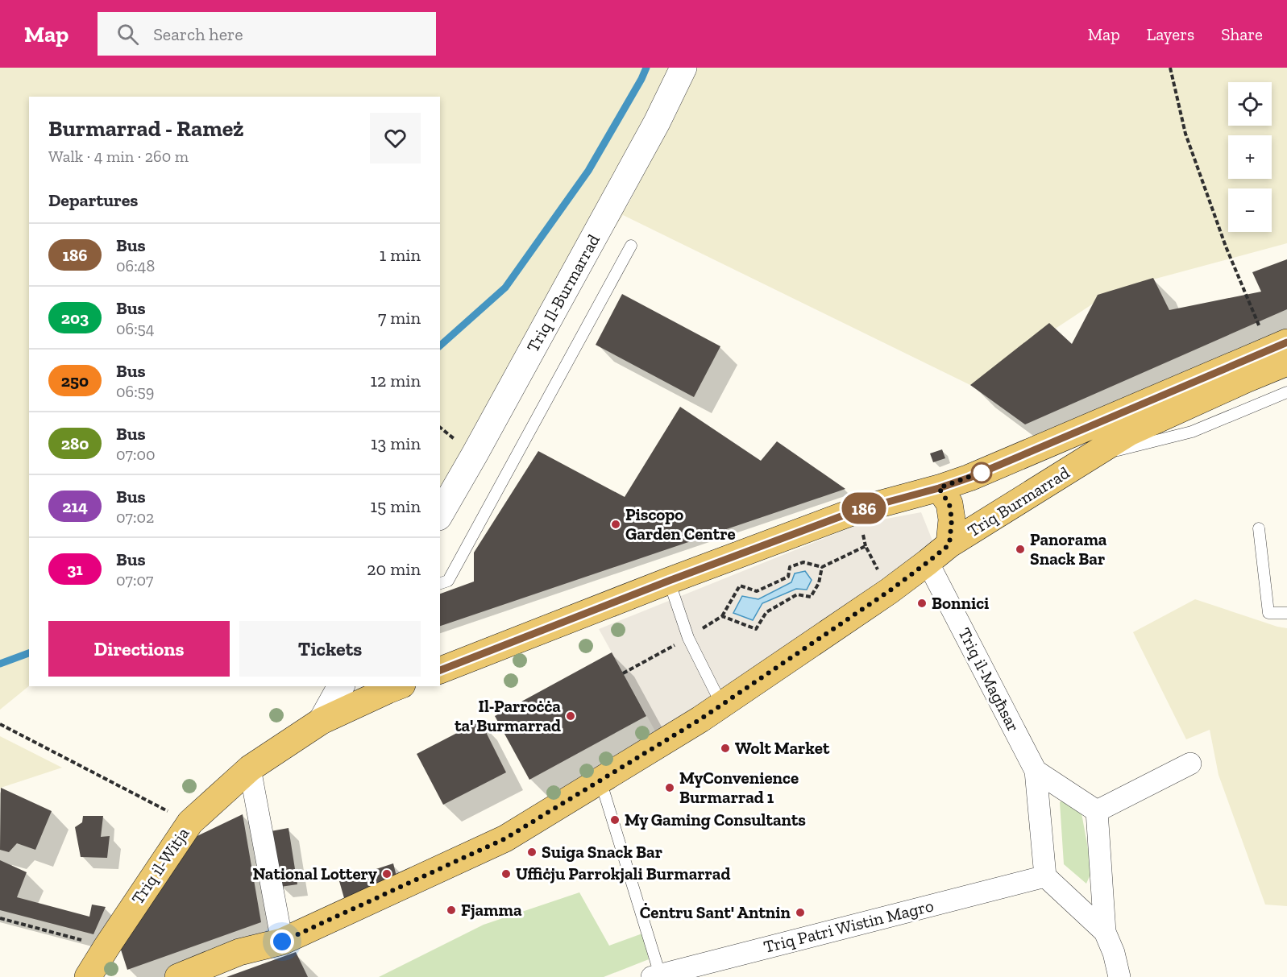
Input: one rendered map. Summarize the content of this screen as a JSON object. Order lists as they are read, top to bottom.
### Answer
{
  "streets": {
    "main road": ["Triq Burmarrad", "Triq il-Witja"],
    "street": ["Triq Il-Burmarrad", "Triq il-Magħsar", "Triq Patri Wistin Magro"]
  },
  "crossings": [
    ["Triq Burmarrad", "Triq il-Magħsar"],
    ["Triq il-Magħsar", "Triq Patri Wistin Magro"]
  ],
  "places": [
    "Piscopo Garden Centre",
    "Panorama Snack Bar",
    "Bonnici",
    "Il-Parroċċa ta' Burmarrad",
    "Wolt Market",
    "MyConvenience Burmarrad 1",
    "My Gaming Consultants",
    "Suiga Snack Bar",
    "National Lottery",
    "Uffiċju Parrokjali Burmarrad",
    "Fjamma",
    "Ċentru Sant' Antnin"
  ],
  "lines": ["bus line 186"],
  "page": {
    "header": "Map",
    "search": "Search here",
    "nav": ["Map", "Layers", "Share"],
    "on_map": "186",
    "map_buttons": ["+", "−"],
    "heading": [
      ["Burmarrad - Rameż", "Walk · 4 min · 260 m"],
      "Departures"
    ],
    "list": [
      {
        "mark": "186",
        "name": "Bus",
        "note": "06:48",
        "value": "1 min"
      },
      {
        "mark": "203",
        "name": "Bus",
        "note": "06:54",
        "value": "7 min"
      },
      {
        "mark": "250",
        "name": "Bus",
        "note": "06:59",
        "value": "12 min"
      },
      {
        "mark": "280",
        "name": "Bus",
        "note": "07:00",
        "value": "13 min"
      },
      {
        "mark": "214",
        "name": "Bus",
        "note": "07:02",
        "value": "15 min"
      },
      {
        "mark": "31",
        "name": "Bus",
        "note": "07:07",
        "value": "20 min"
      }
    ],
    "buttons": ["Directions", "Tickets"]
  }
}
